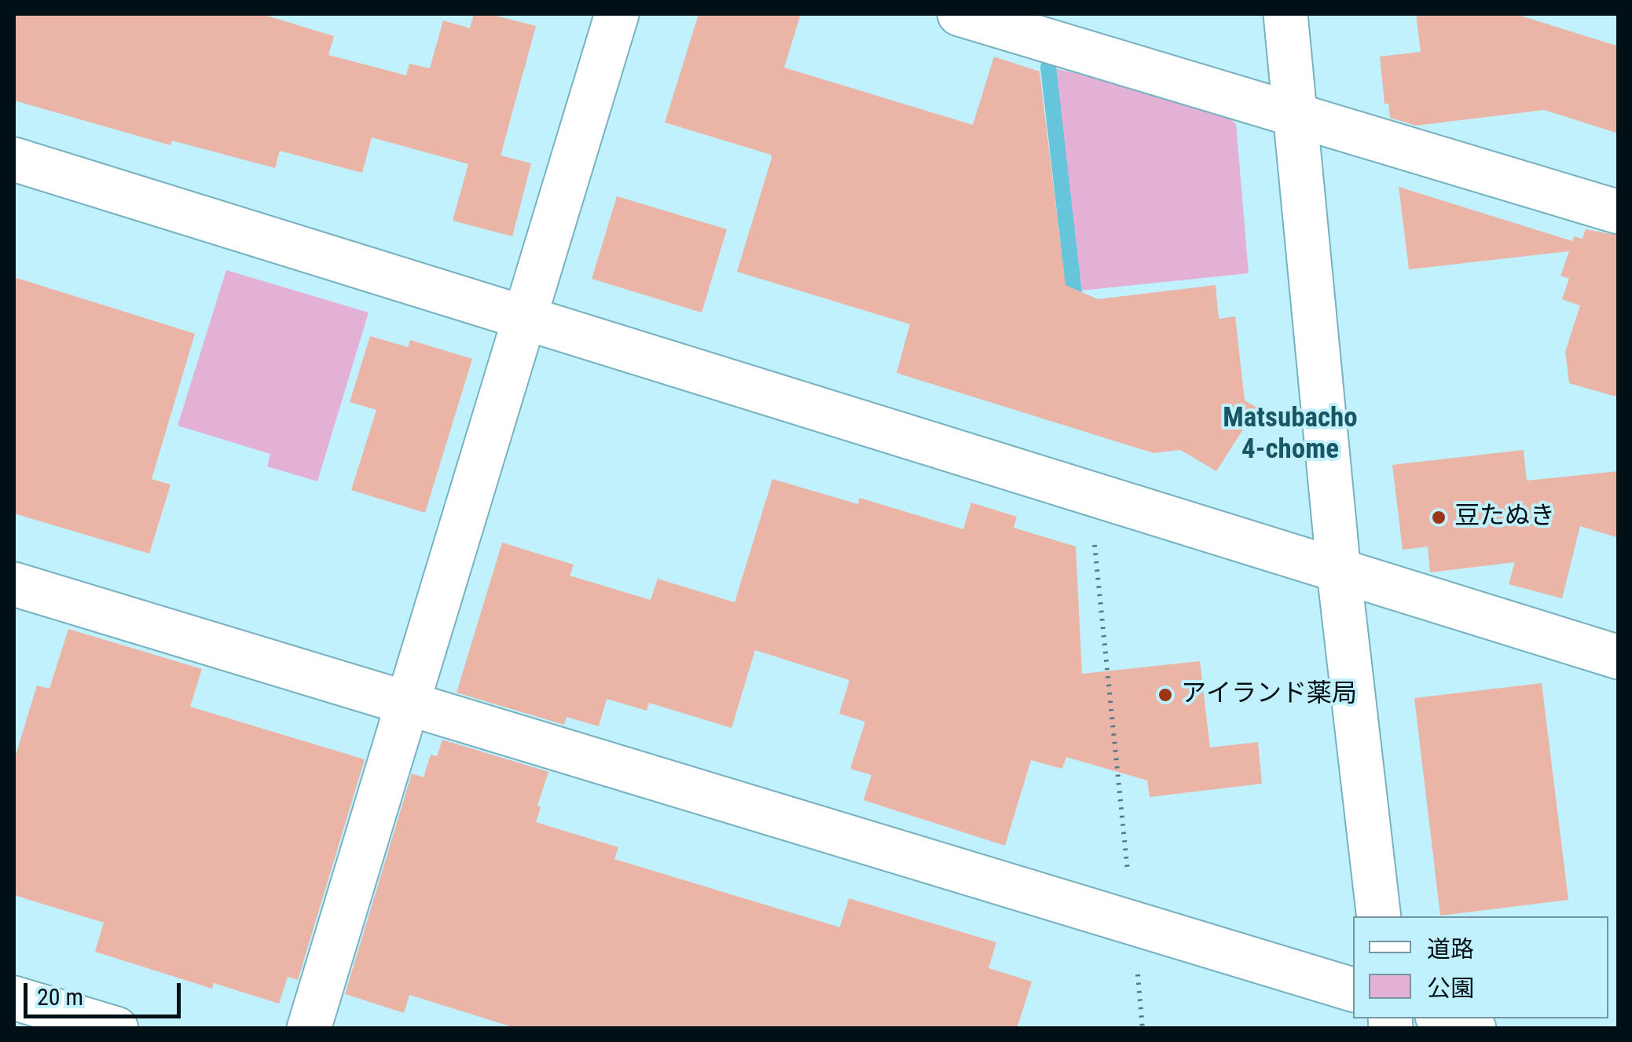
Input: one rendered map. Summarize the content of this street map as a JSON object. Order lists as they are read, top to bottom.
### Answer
{
  "districts": ["Matsubacho 4-chome"],
  "places": ["豆たぬき", "アイランド薬局"],
  "legend": ["道路", "公園"],
  "scale_bar": "20 m"
}
